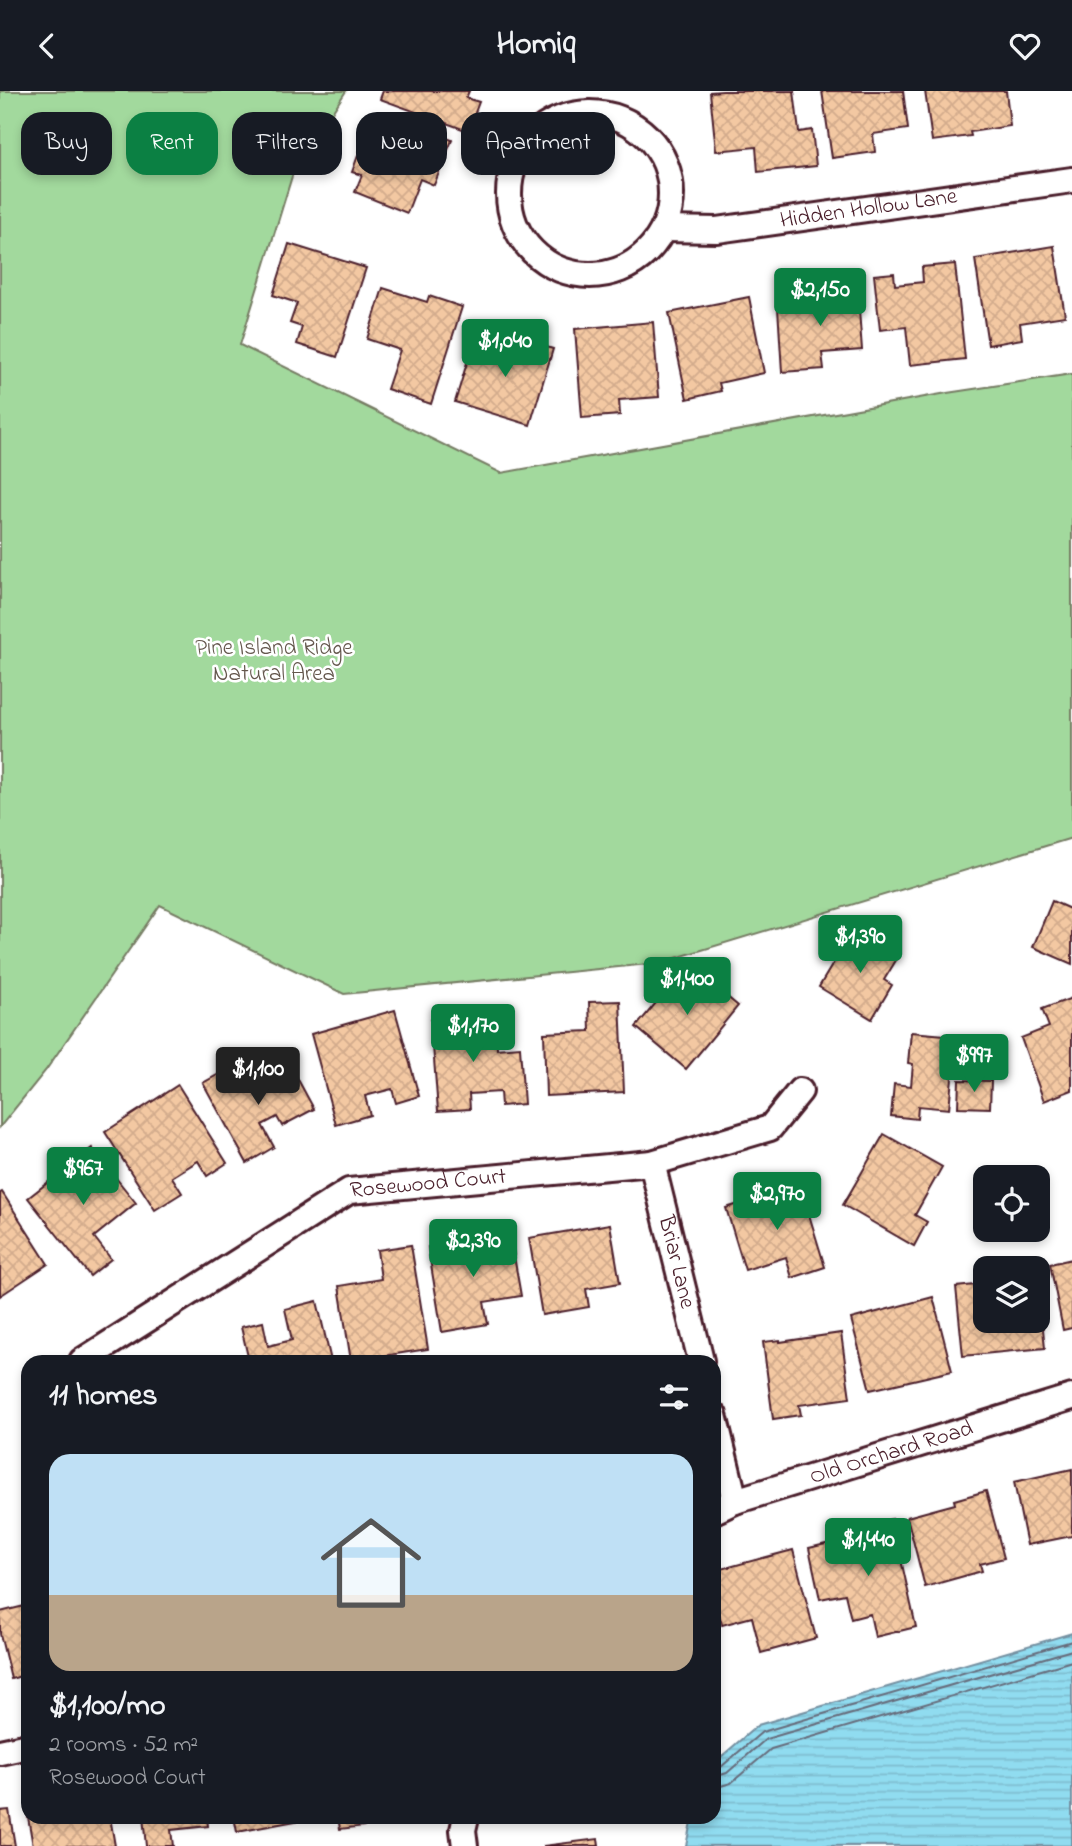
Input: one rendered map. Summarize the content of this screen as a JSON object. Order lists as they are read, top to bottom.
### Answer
{
  "streets": {
    "street": [
      "Hidden Hollow Lane",
      "Rosewood Court",
      "Briar Lane",
      "Old Orchard Road"
    ]
  },
  "crossings": [
    ["Rosewood Court", "Briar Lane"]
  ],
  "parks": ["Pine Island Ridge Natural Area"],
  "page": {
    "header": "Homiq",
    "chip": [
      "Buy",
      "Rent",
      "Filters",
      "New",
      "Apartment"
    ],
    "price": [
      "$2,150",
      "$1,040",
      "$1,390",
      "$1,400",
      "$1,170",
      "$997",
      "$1,100",
      "$967",
      "$2,970",
      "$2,390",
      "$1,440"
    ],
    "heading": "11 homes",
    "list": [
      {
        "name": "$1,100/mo",
        "note": "2 rooms · 52 m² · Rosewood Court"
      }
    ]
  }
}
